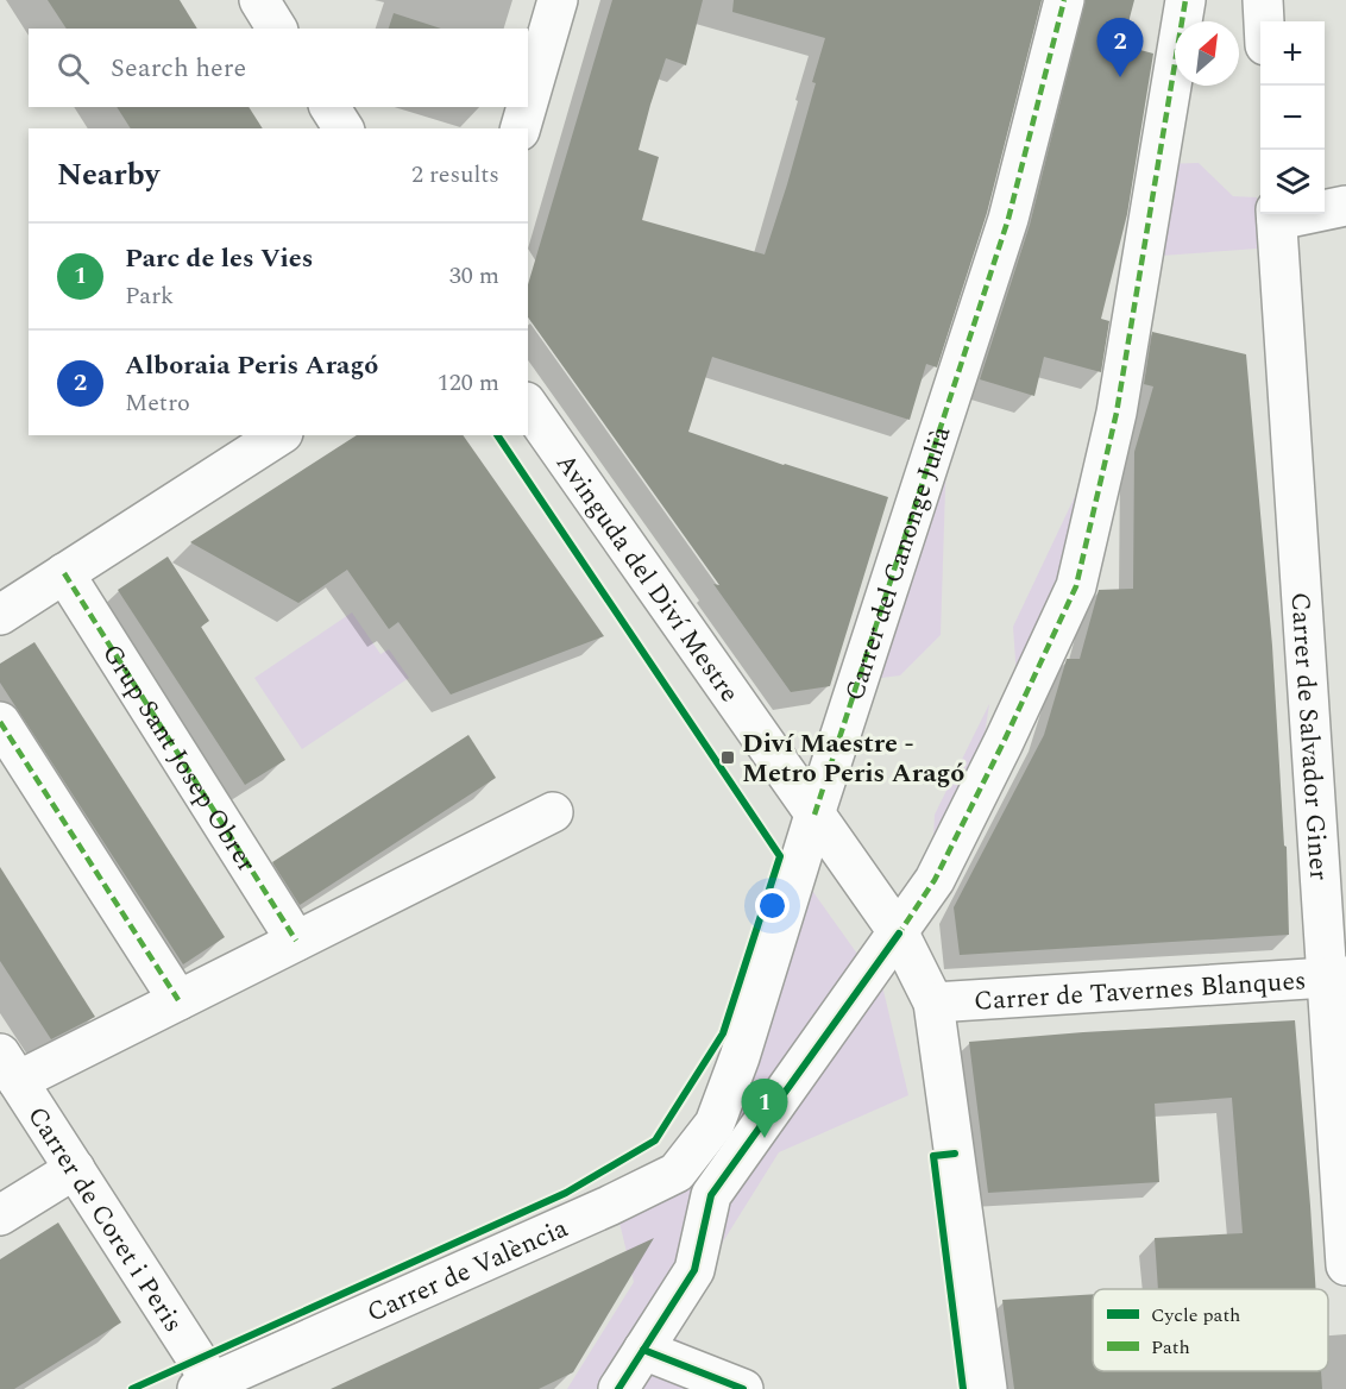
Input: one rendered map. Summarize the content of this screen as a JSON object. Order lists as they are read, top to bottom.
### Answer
{
  "streets": {
    "street": [
      "Carrer del Canonge Julià",
      "Avinguda del Diví Mestre",
      "Carrer de Salvador Giner",
      "Grup Sant Josep Obrer",
      "Carrer de Tavernes Blanques",
      "Carrer de Coret i Peris",
      "Carrer de València"
    ]
  },
  "crossings": [
    ["Carrer del Canonge Julià", "Avinguda del Diví Mestre"],
    ["Carrer del Canonge Julià", "Carrer de València"],
    ["Avinguda del Diví Mestre", "Carrer de Tavernes Blanques"],
    ["Carrer de Salvador Giner", "Carrer de Tavernes Blanques"],
    ["Carrer de Coret i Peris", "Carrer de València"]
  ],
  "places": {
    "transit": ["Diví Maestre - Metro Peris Aragó"]
  },
  "legend": ["Cycle path", "Path"],
  "north": "top right",
  "page": {
    "pins": ["2", "1"],
    "map_buttons": ["+", "−"],
    "search": "Search here",
    "heading": ["Nearby", "2 results"],
    "list": [
      {
        "mark": "1",
        "name": "Parc de les Vies",
        "note": "Park",
        "value": "30 m"
      },
      {
        "mark": "2",
        "name": "Alboraia Peris Aragó",
        "note": "Metro",
        "value": "120 m"
      }
    ]
  }
}
